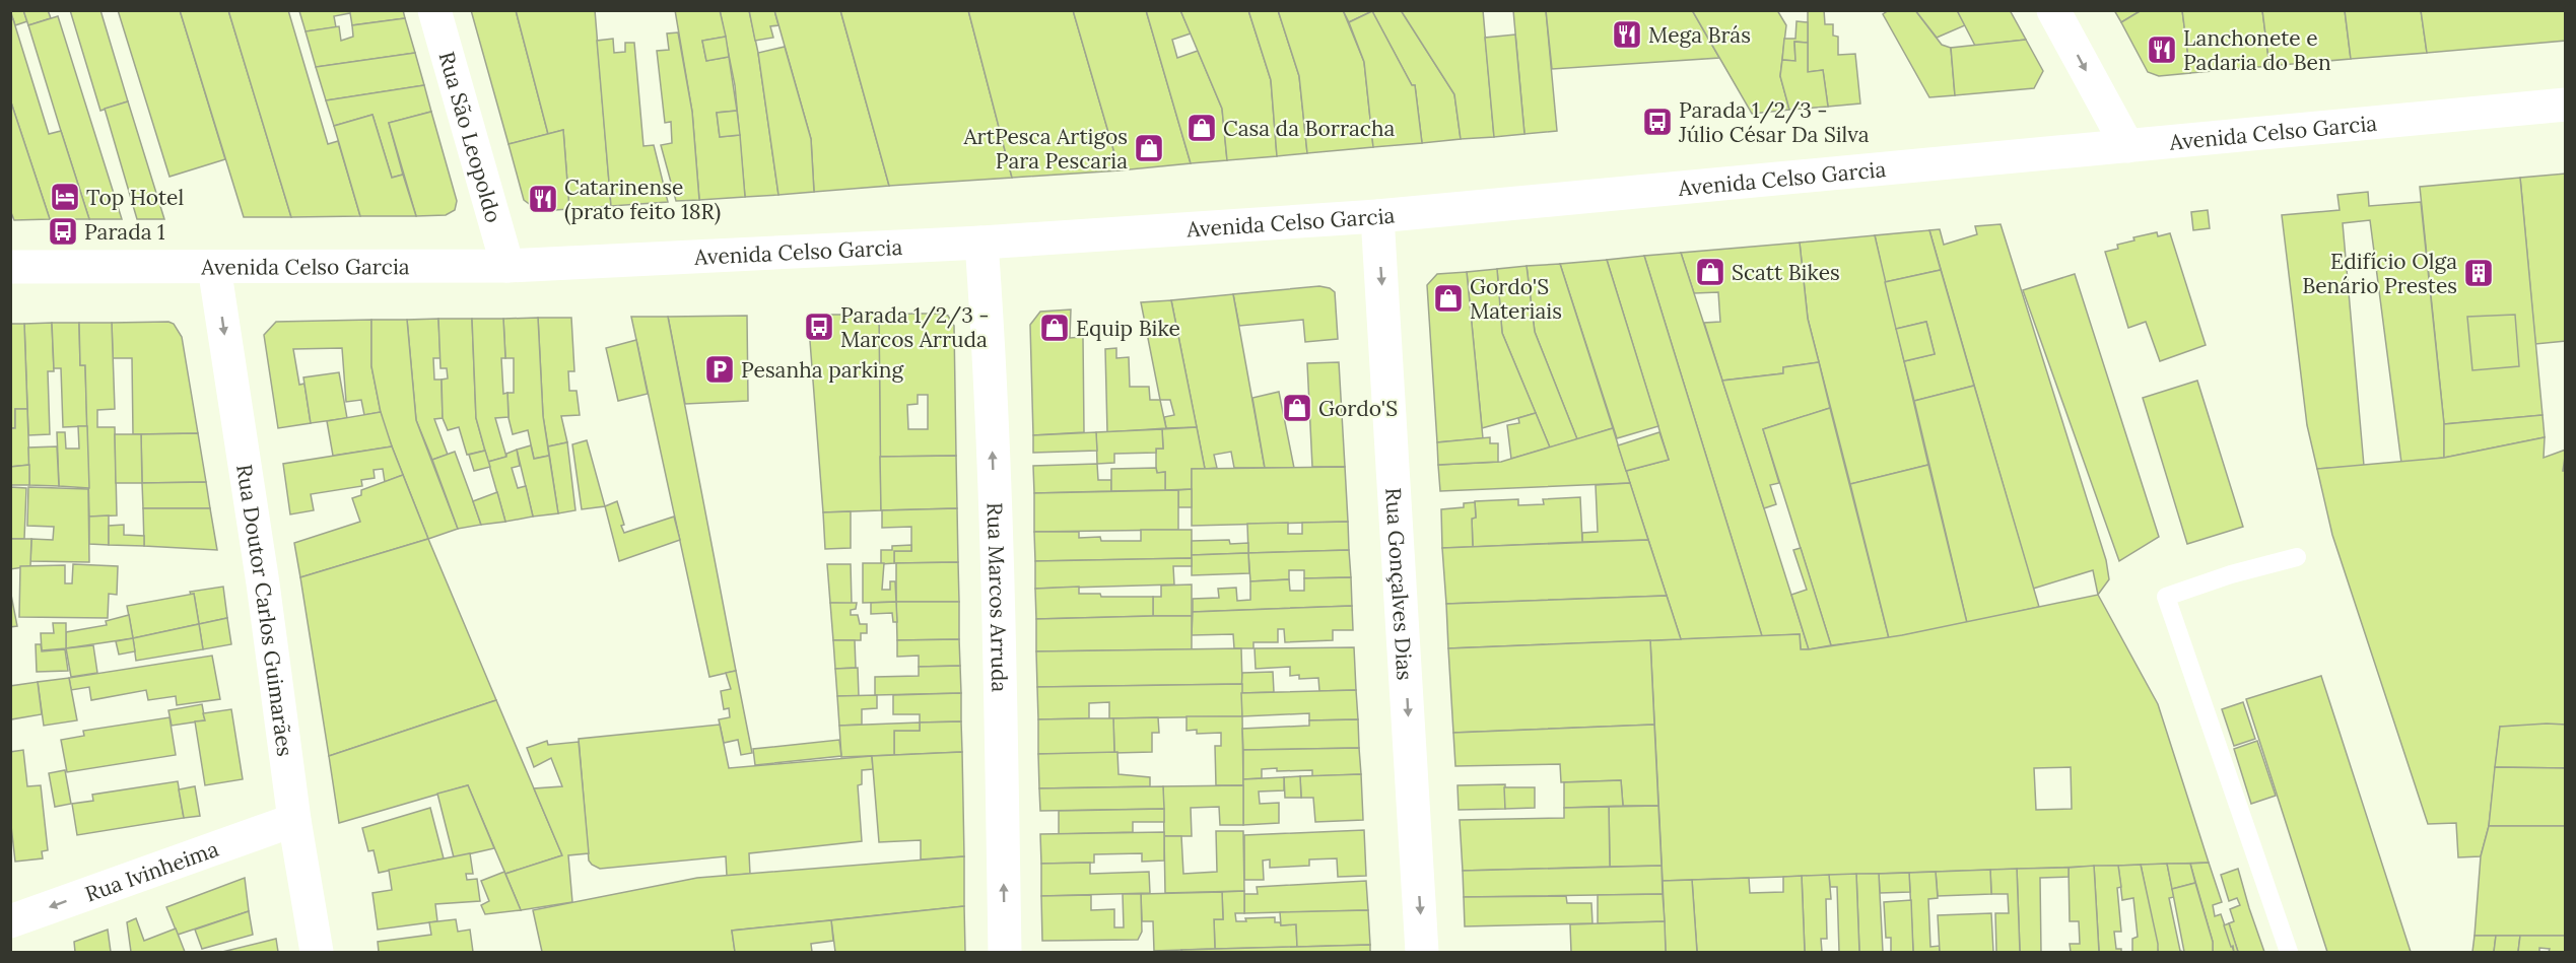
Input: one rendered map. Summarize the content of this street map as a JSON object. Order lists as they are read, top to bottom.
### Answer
{
  "streets": {
    "main road": [
      "Avenida Celso Garcia",
      "Rua São Leopoldo",
      "Rua Gonçalves Dias",
      "Rua Marcos Arruda",
      "Rua Doutor Carlos Guimarães",
      "Rua Ivinheima"
    ]
  },
  "crossings": [
    ["Avenida Celso Garcia", "Rua São Leopoldo"],
    ["Avenida Celso Garcia", "Rua Gonçalves Dias"],
    ["Avenida Celso Garcia", "Rua Marcos Arruda"],
    ["Avenida Celso Garcia", "Rua Doutor Carlos Guimarães"],
    ["Rua Doutor Carlos Guimarães", "Rua Ivinheima"]
  ],
  "one_way": [
    "Rua Gonçalves Dias",
    "Rua Marcos Arruda",
    "Rua Doutor Carlos Guimarães",
    "Rua Ivinheima"
  ],
  "places": {
    "restaurant": ["Mega Brás", "Lanchonete e Padaria do Ben", "Catarinense (prato feito 18R)"],
    "bus stop": ["Parada 1/2/3 - Júlio César Da Silva", "Parada 1", "Parada 1/2/3 - Marcos Arruda"],
    "shop": [
      "Casa da Borracha",
      "ArtPesca Artigos Para Pescaria",
      "Scatt Bikes",
      "Gordo'S Materiais",
      "Equip Bike",
      "Gordo'S"
    ],
    "hotel": ["Top Hotel"],
    "building": ["Edifício Olga Benário Prestes"],
    "parking": ["Pesanha parking"]
  }
}
